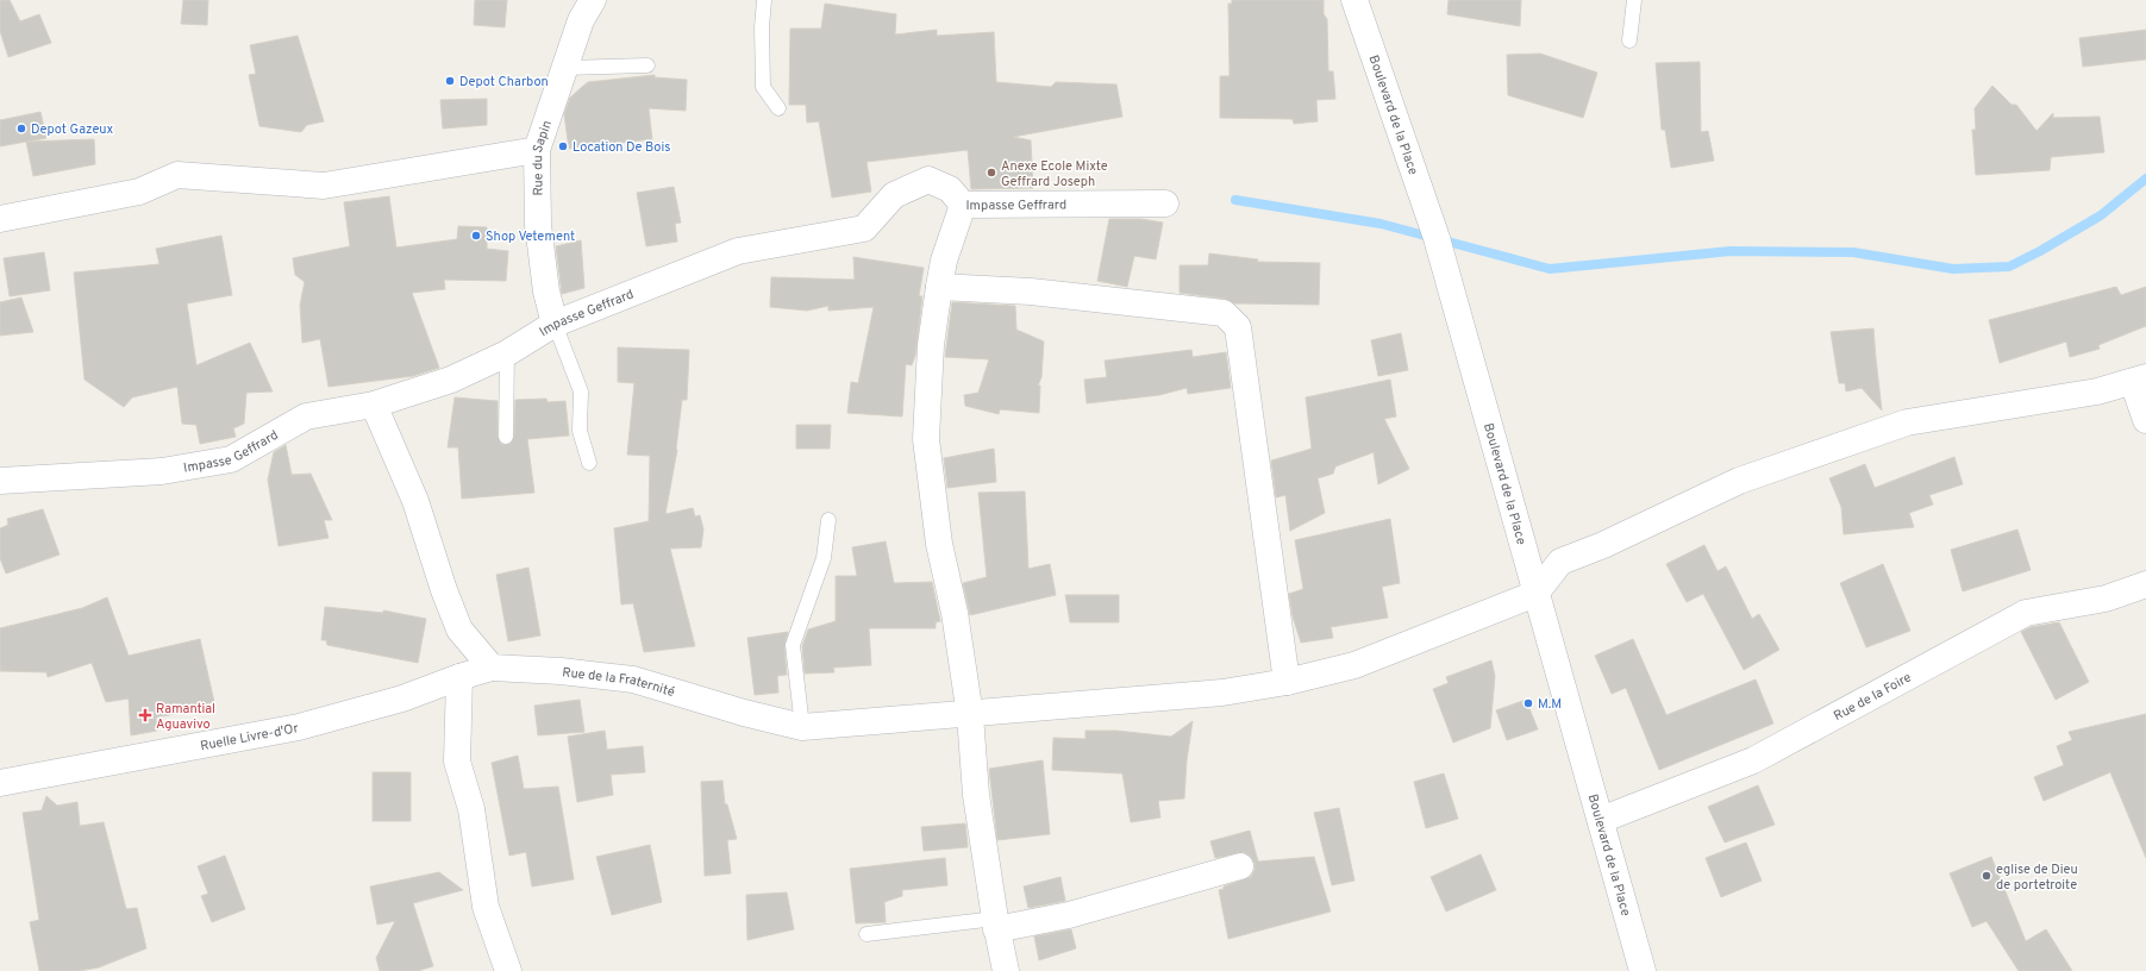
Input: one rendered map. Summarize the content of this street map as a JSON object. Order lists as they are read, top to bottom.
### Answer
{
  "streets": {
    "street": [
      "Boulevard de la Place",
      "Rue du Sapin",
      "Impasse Geffrard",
      "Rue de la Fraternité",
      "Rue de la Foire",
      "Ruelle Livre-d'Or"
    ]
  },
  "crossings": [
    ["Boulevard de la Place", "Rue de la Fraternité"],
    ["Boulevard de la Place", "Rue de la Foire"],
    ["Rue du Sapin", "Impasse Geffrard"],
    ["Rue de la Fraternité", "Ruelle Livre-d'Or"]
  ],
  "places": {
    "other": [
      "Depot Charbon",
      "Depot Gazeux",
      "Location De Bois",
      "Anexe Ecole Mixte Geffrard Joseph",
      "Shop Vetement",
      "M.M",
      "eglise de Dieu de portetroite"
    ],
    "health": ["Ramantial Aguavivo"]
  }
}
